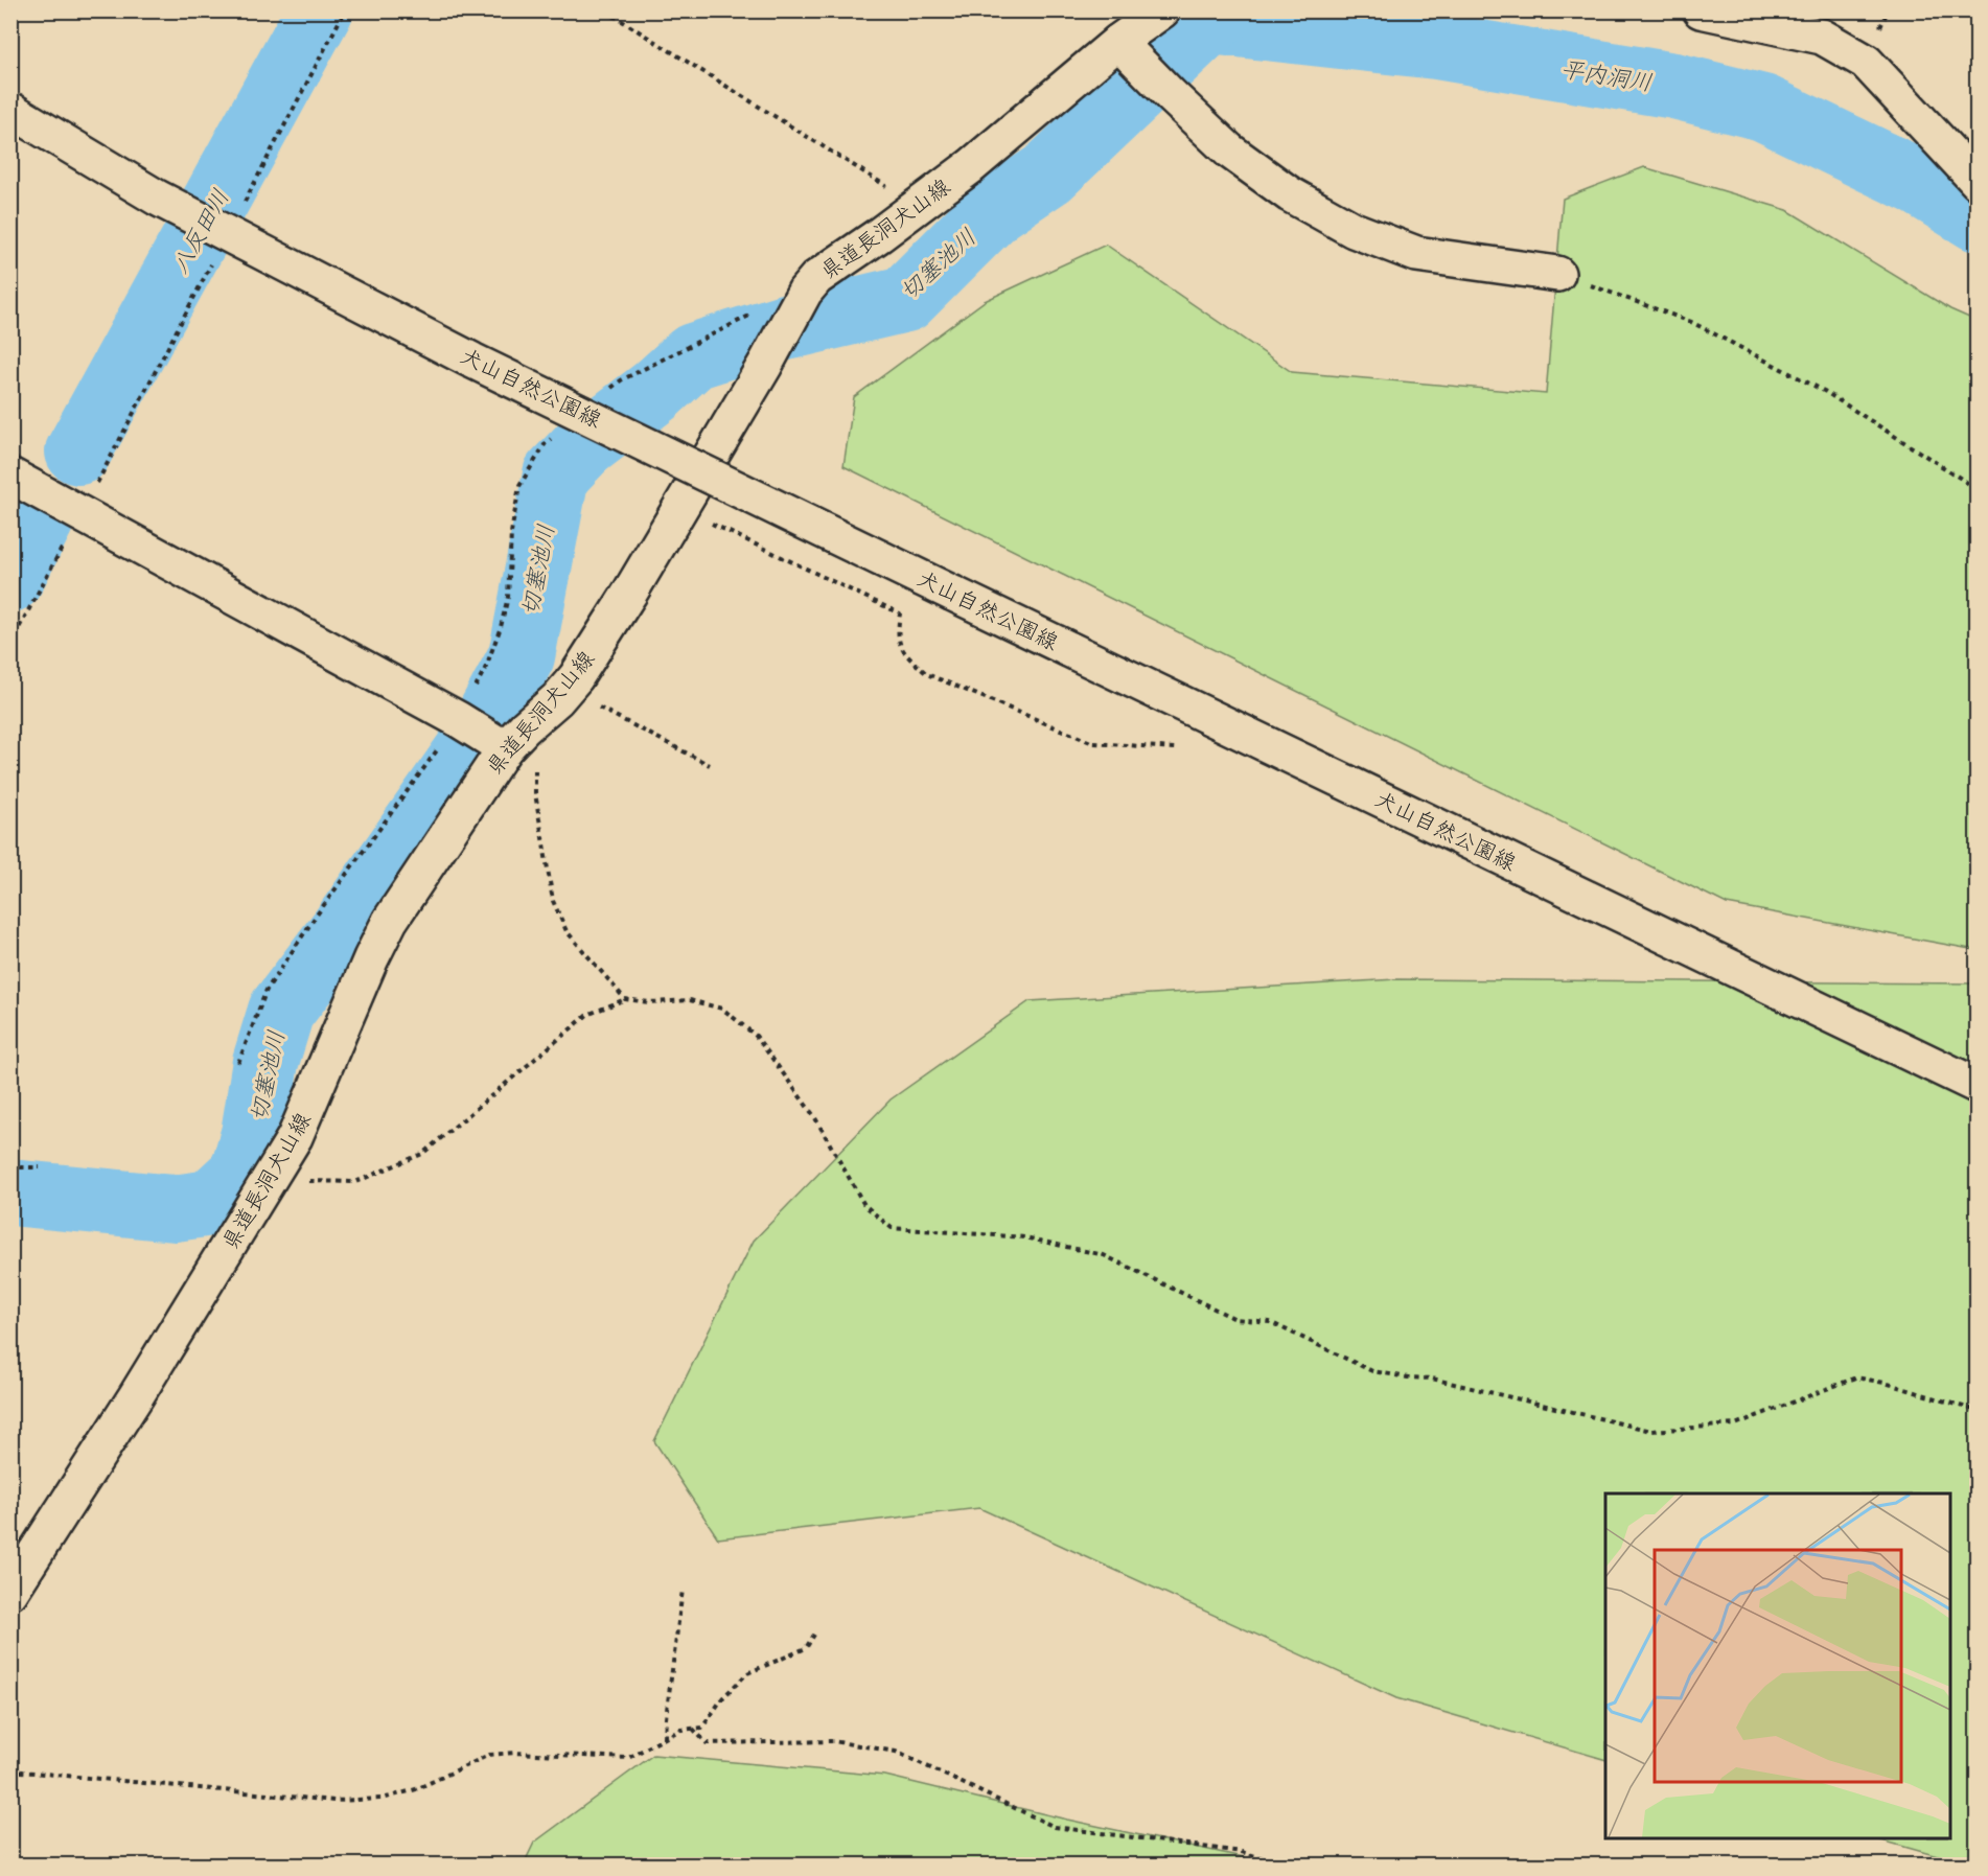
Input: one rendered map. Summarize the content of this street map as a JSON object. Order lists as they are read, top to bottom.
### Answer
{
  "streets": {
    "main road": ["県道長洞犬山線", "犬山自然公園線"]
  },
  "water": ["平内洞川", "八反田川", "切塞池川"]
}
